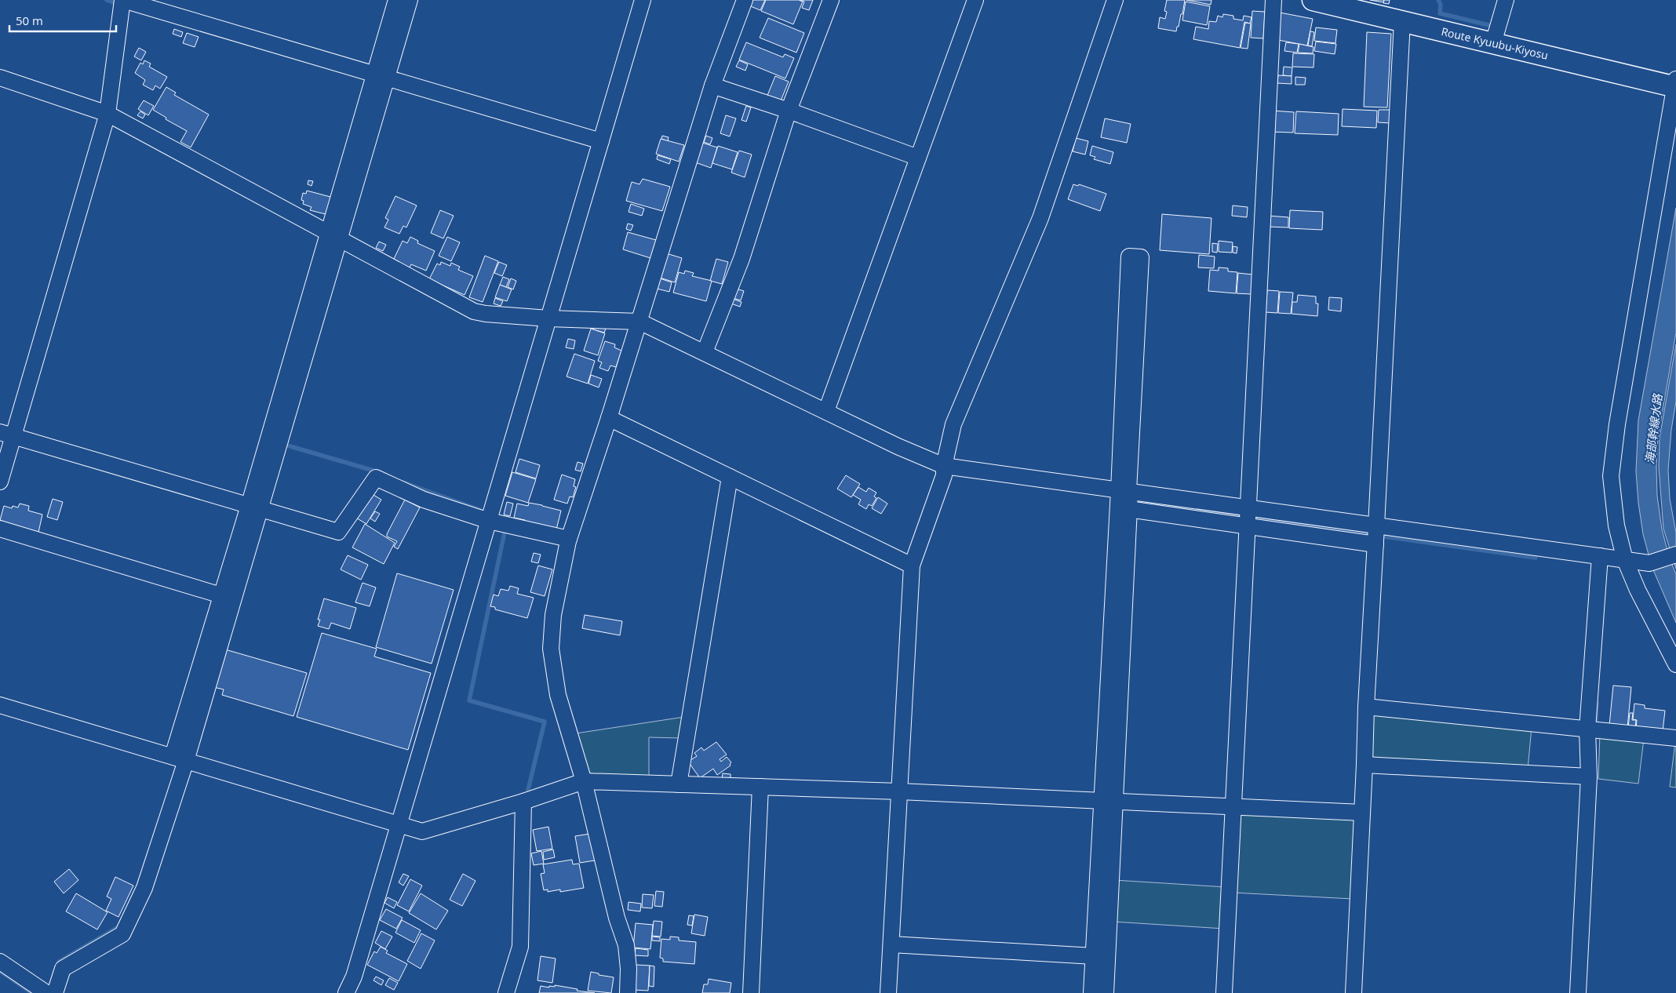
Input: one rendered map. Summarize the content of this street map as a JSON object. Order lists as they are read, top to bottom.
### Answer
{
  "streets": {
    "main road": ["Route Kyuubu-Kiyosu"]
  },
  "water": ["海部幹線水路"],
  "scale_bar": "50 m"
}
